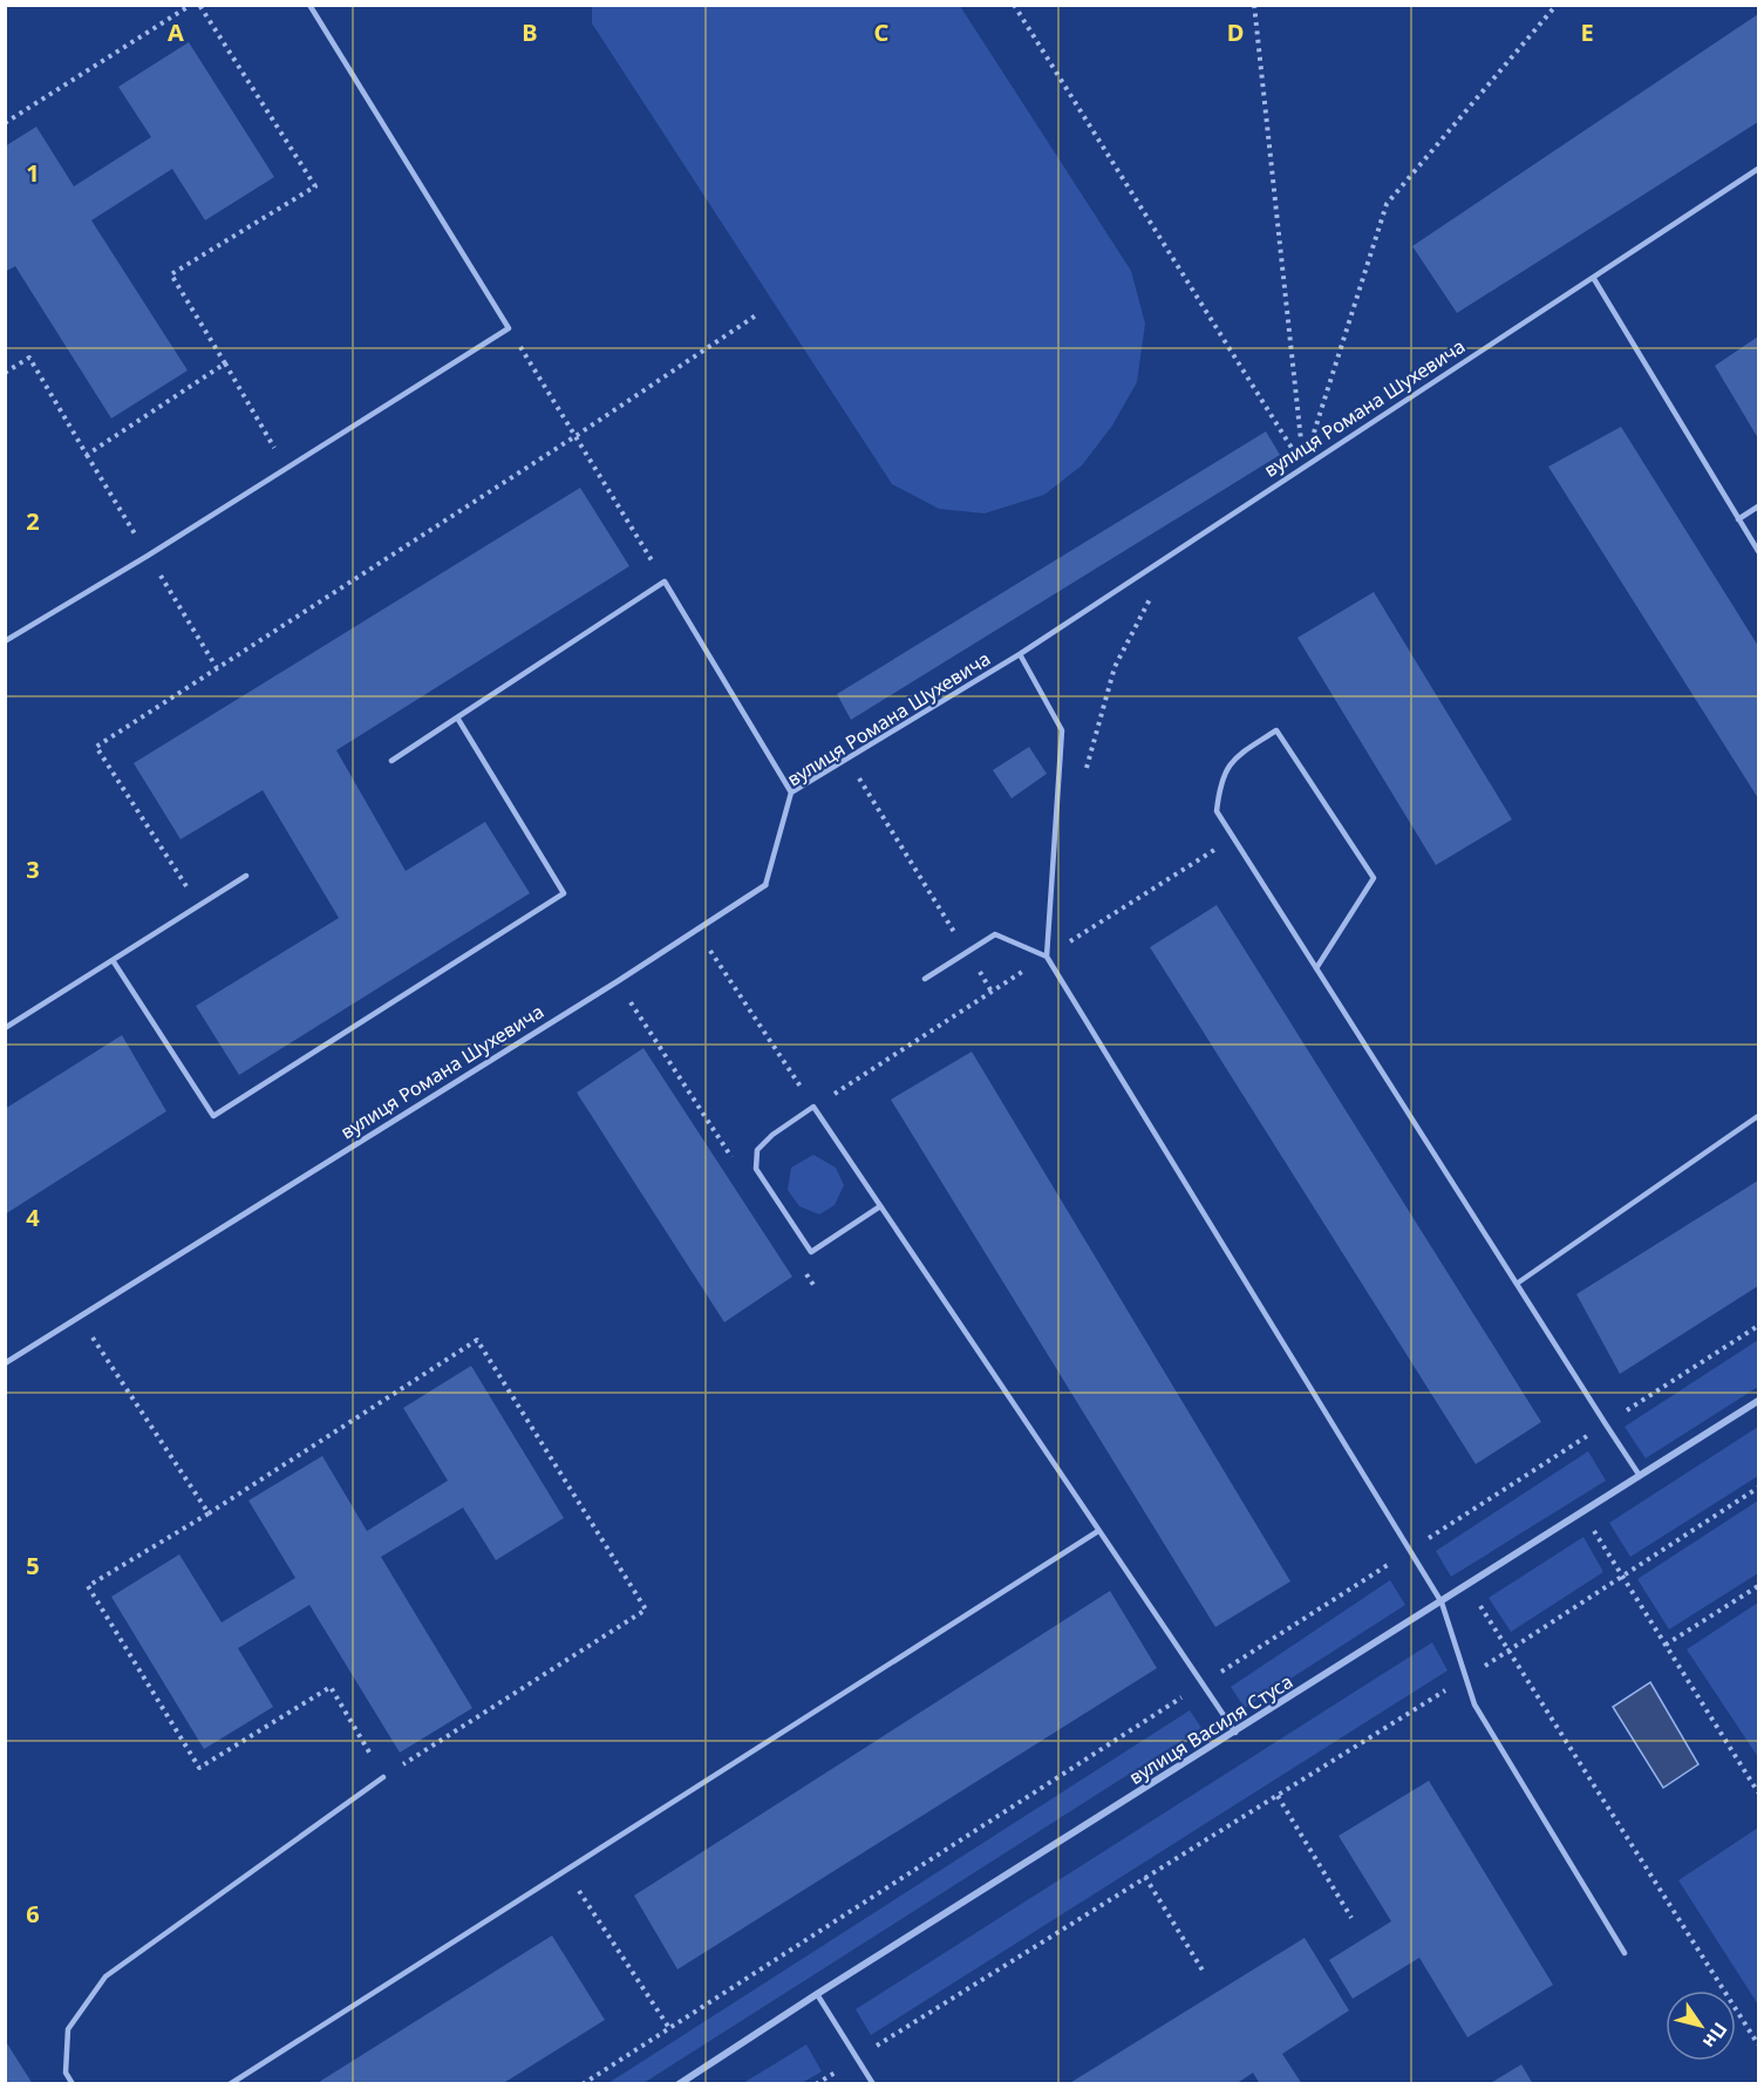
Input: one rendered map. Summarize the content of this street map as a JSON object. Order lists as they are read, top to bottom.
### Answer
{
  "streets": {
    "street": ["вулиця Романа Шухевича", "вулиця Василя Стуса"]
  },
  "north": "bottom right",
  "grid": {
    "columns": [
      "A",
      "B",
      "C",
      "D",
      "E"
    ],
    "rows": [
      "1",
      "2",
      "3",
      "4",
      "5",
      "6"
    ]
  }
}
